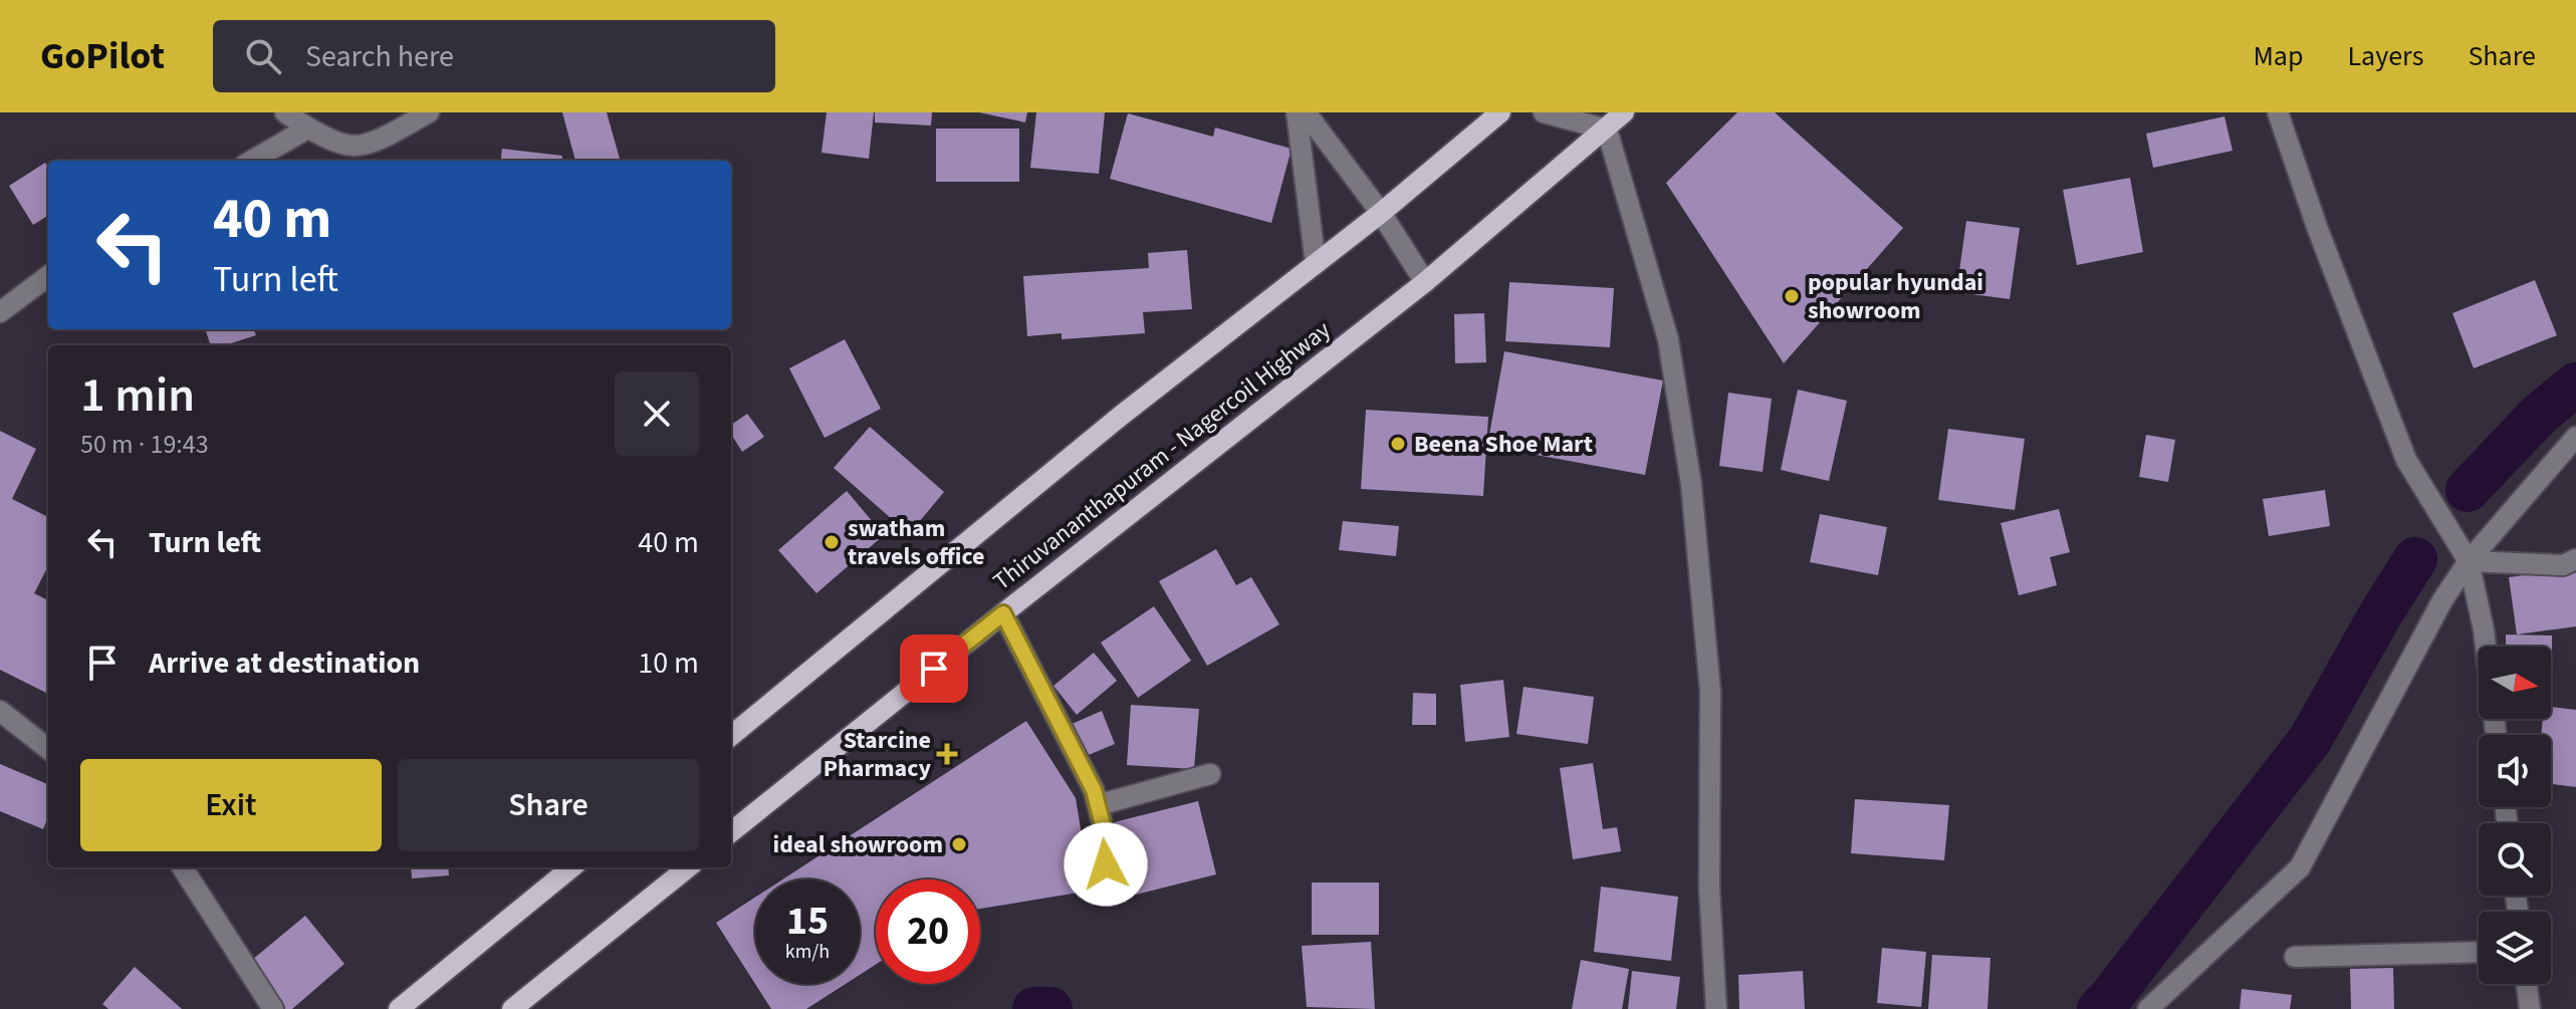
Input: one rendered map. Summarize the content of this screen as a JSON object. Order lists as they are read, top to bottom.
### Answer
{
  "streets": {
    "main road": ["Thiruvananthapuram - Nagercoil Highway"]
  },
  "places": {
    "other": [
      "popular hyundai showroom",
      "Beena Shoe Mart",
      "swatham travels office",
      "ideal showroom"
    ],
    "health": ["Starcine Pharmacy"]
  },
  "north": "right",
  "page": {
    "header": "GoPilot",
    "search": "Search here",
    "nav": ["Map", "Layers", "Share"],
    "turn": ["40 m", "Turn left"],
    "heading": ["1 min", "50 m · 19:43"],
    "list": [
      {
        "name": "Turn left",
        "value": "40 m"
      },
      {
        "name": "Arrive at destination",
        "value": "10 m"
      }
    ],
    "buttons": ["Exit", "Share"],
    "speed": "15 km/h",
    "limit": "20"
  }
}
